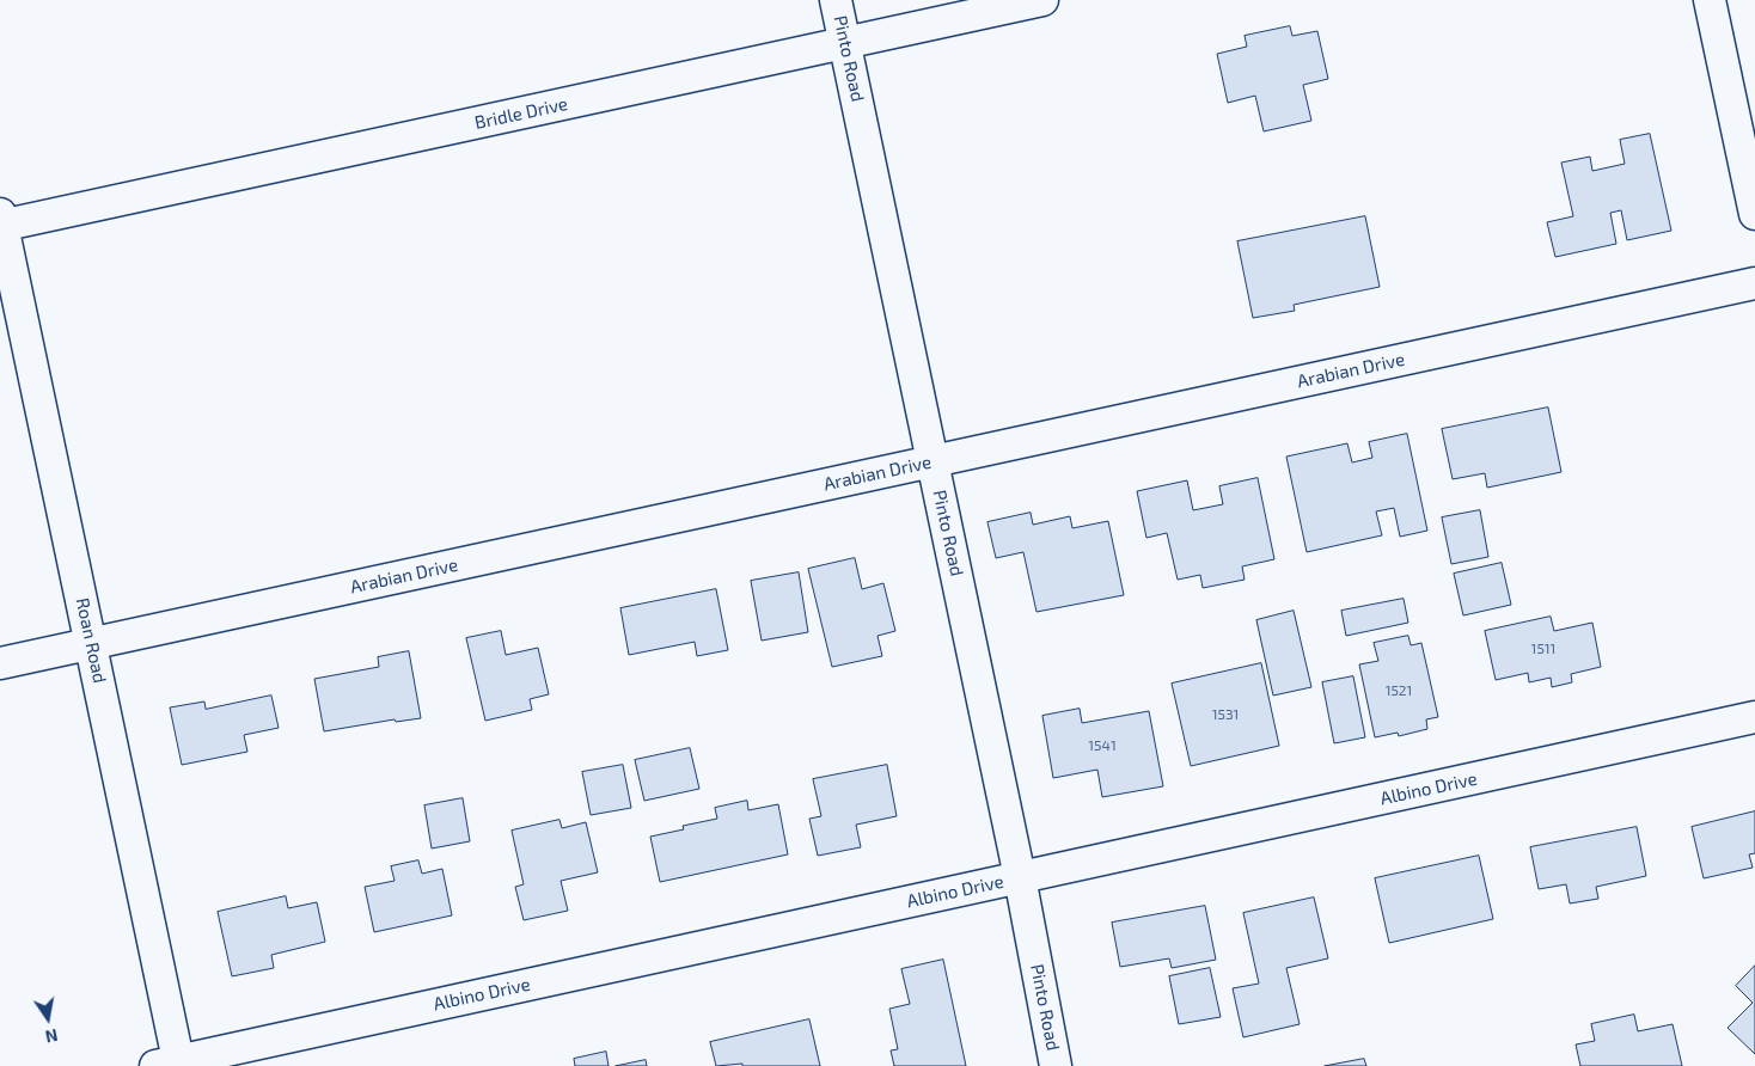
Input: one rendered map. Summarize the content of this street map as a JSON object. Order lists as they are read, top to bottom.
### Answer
{
  "streets": {
    "street": [
      "Pinto Road",
      "Bridle Drive",
      "Arabian Drive",
      "Roan Road",
      "Albino Drive"
    ]
  },
  "crossings": [
    ["Pinto Road", "Bridle Drive"],
    ["Pinto Road", "Arabian Drive"],
    ["Pinto Road", "Albino Drive"],
    ["Bridle Drive", "Roan Road"],
    ["Arabian Drive", "Roan Road"],
    ["Roan Road", "Albino Drive"]
  ],
  "house_numbers": [
    "1511",
    "1521",
    "1531",
    "1541"
  ],
  "north": "bottom"
}
